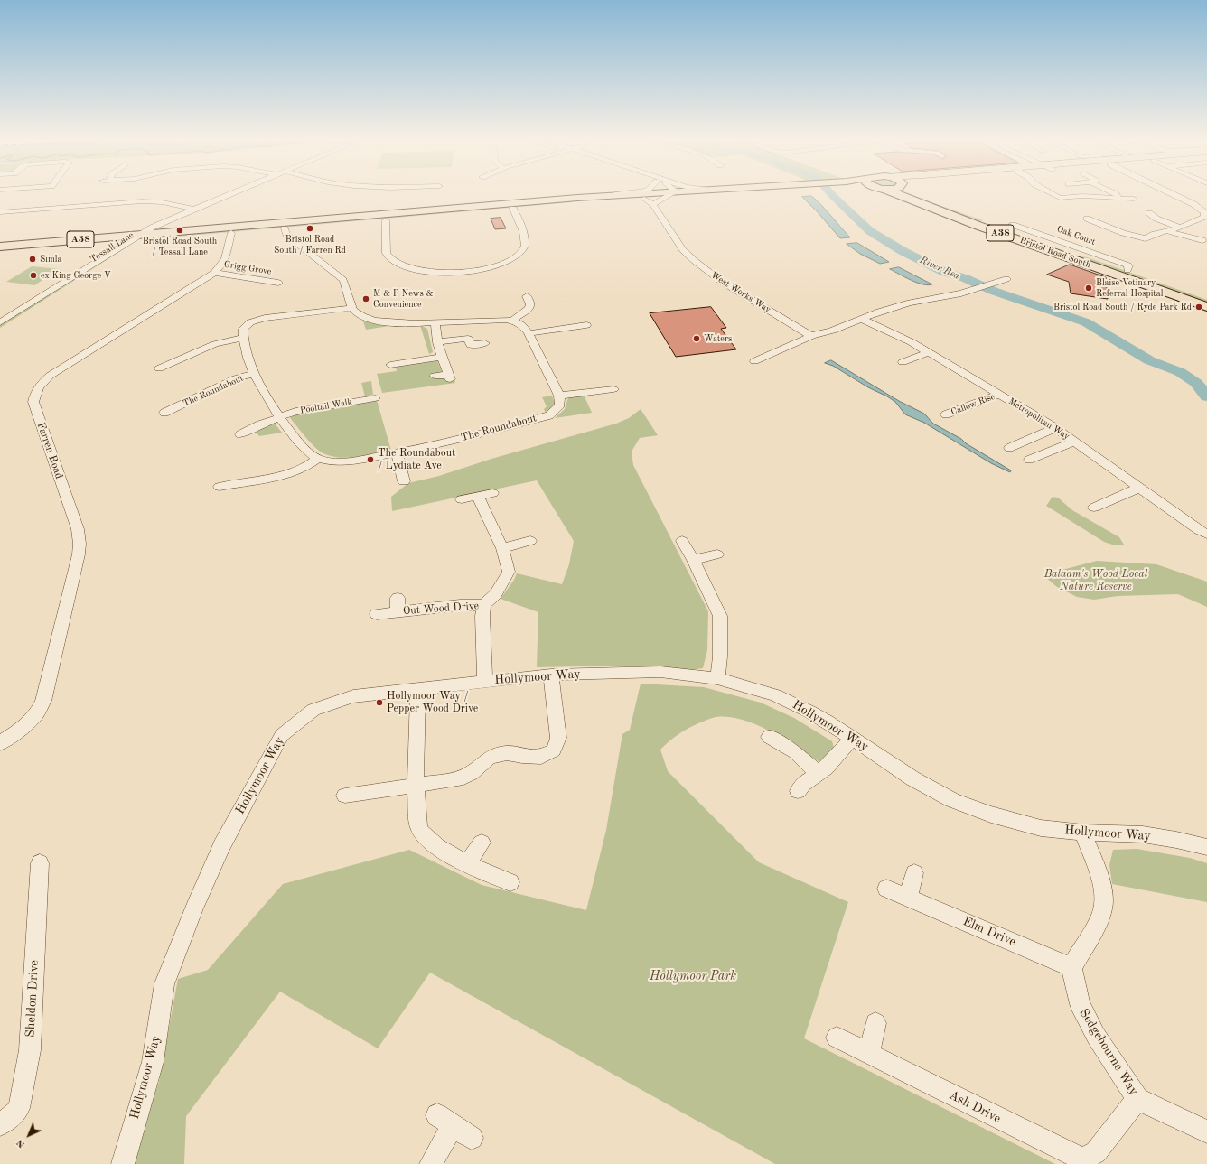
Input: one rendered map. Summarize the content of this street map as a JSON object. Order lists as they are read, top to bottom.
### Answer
{
  "streets": {
    "highway": ["A38", "Bristol Road South"],
    "street": [
      "Oak Court",
      "Tessall Lane",
      "Grigg Grove",
      "West Works Way",
      "The Roundabout",
      "Callow Rise",
      "Pooltail Walk",
      "Metropolitan Way",
      "Farren Road",
      "Out Wood Drive",
      "Hollymoor Way",
      "Elm Drive",
      "Sheldon Drive",
      "Sedgebourne Way",
      "Ash Drive"
    ]
  },
  "crossings": [
    ["A38", "Tessall Lane"],
    ["A38", "West Works Way"],
    ["A38", "Farren Road"],
    ["Oak Court", "Bristol Road South"],
    ["Grigg Grove", "Farren Road"],
    ["The Roundabout", "Pooltail Walk"],
    ["Callow Rise", "Metropolitan Way"],
    ["Elm Drive", "Sedgebourne Way"],
    ["Sedgebourne Way", "Ash Drive"]
  ],
  "water": ["River Rea"],
  "parks": ["Balaam's Wood Local Nature Reserve", "Hollymoor Park"],
  "places": [
    "Bristol Road South / Farren Rd",
    "Bristol Road South / Tessall Lane",
    "Simla",
    "ex King George V",
    "Blaise Vetinary Referral Hospital",
    "M & P News & Convenience",
    "Bristol Road South / Ryde Park Rd",
    "Waters",
    "The Roundabout / Lydiate Ave",
    "Hollymoor Way / Pepper Wood Drive"
  ],
  "north": "bottom left"
}
